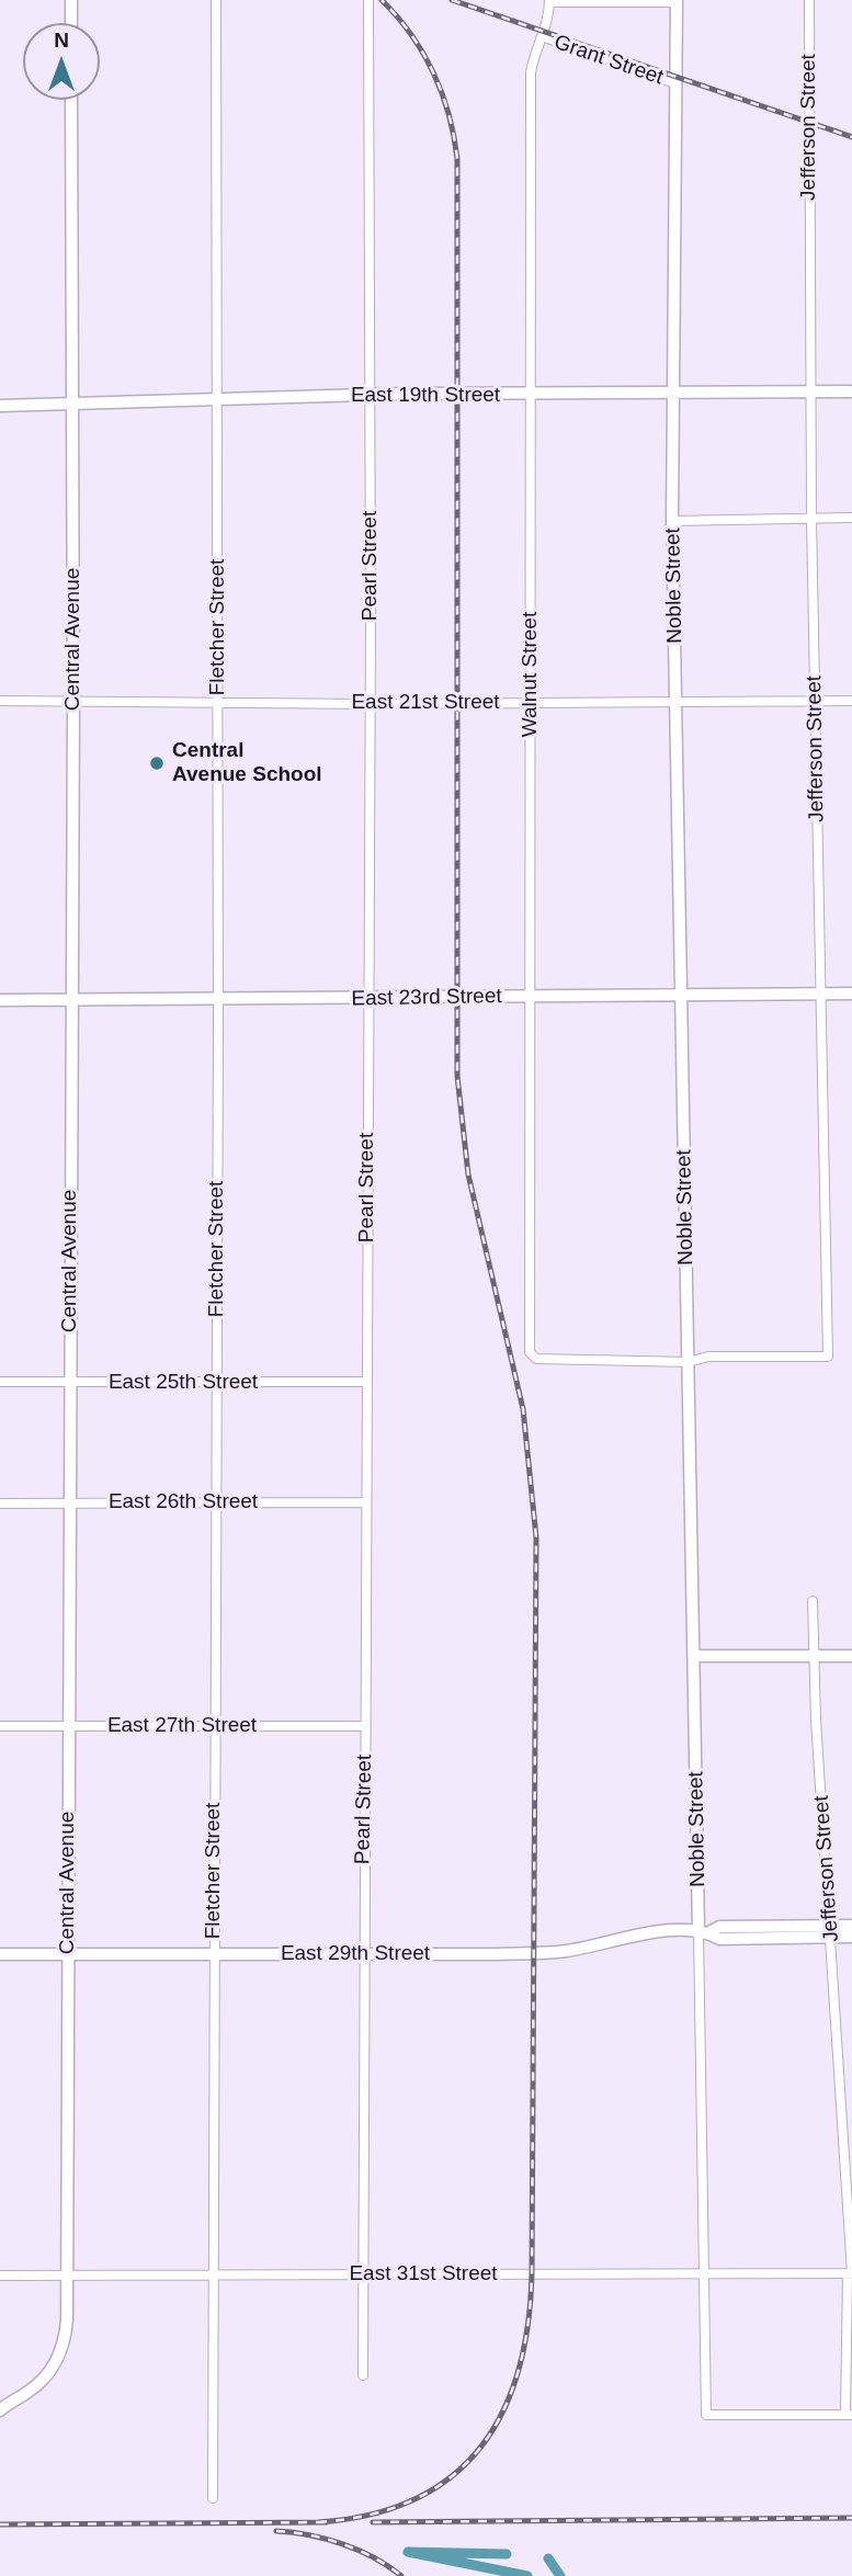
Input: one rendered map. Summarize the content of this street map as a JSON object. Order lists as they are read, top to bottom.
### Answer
{
  "streets": {
    "street": [
      "Grant Street",
      "Jefferson Street",
      "East 19th Street",
      "Pearl Street",
      "Noble Street",
      "Fletcher Street",
      "Central Avenue",
      "Walnut Street",
      "East 21st Street",
      "East 23rd Street",
      "East 25th Street",
      "East 26th Street",
      "East 27th Street",
      "East 29th Street",
      "East 31st Street"
    ]
  },
  "crossings": [
    ["Grant Street", "Noble Street"],
    ["Grant Street", "Walnut Street"],
    ["Jefferson Street", "East 19th Street"],
    ["Jefferson Street", "Noble Street"],
    ["Jefferson Street", "Walnut Street"],
    ["Jefferson Street", "East 21st Street"],
    ["Jefferson Street", "East 23rd Street"],
    ["Jefferson Street", "East 29th Street"],
    ["Jefferson Street", "East 31st Street"],
    ["East 19th Street", "Pearl Street"],
    ["East 19th Street", "Noble Street"],
    ["East 19th Street", "Fletcher Street"],
    ["East 19th Street", "Central Avenue"],
    ["East 19th Street", "Walnut Street"],
    ["Pearl Street", "East 21st Street"],
    ["Pearl Street", "East 23rd Street"],
    ["Pearl Street", "East 25th Street"],
    ["Pearl Street", "East 26th Street"],
    ["Pearl Street", "East 27th Street"],
    ["Pearl Street", "East 29th Street"],
    ["Pearl Street", "East 31st Street"],
    ["Noble Street", "Walnut Street"],
    ["Noble Street", "East 21st Street"],
    ["Noble Street", "East 23rd Street"],
    ["Noble Street", "East 29th Street"],
    ["Noble Street", "East 31st Street"],
    ["Fletcher Street", "East 21st Street"],
    ["Fletcher Street", "East 23rd Street"],
    ["Fletcher Street", "East 25th Street"],
    ["Fletcher Street", "East 26th Street"],
    ["Fletcher Street", "East 27th Street"],
    ["Fletcher Street", "East 29th Street"],
    ["Fletcher Street", "East 31st Street"],
    ["Central Avenue", "East 21st Street"],
    ["Central Avenue", "East 23rd Street"],
    ["Central Avenue", "East 25th Street"],
    ["Central Avenue", "East 26th Street"],
    ["Central Avenue", "East 27th Street"],
    ["Central Avenue", "East 29th Street"],
    ["Central Avenue", "East 31st Street"],
    ["Walnut Street", "East 21st Street"],
    ["Walnut Street", "East 23rd Street"]
  ],
  "places": ["Central Avenue School"],
  "north": "top"
}
